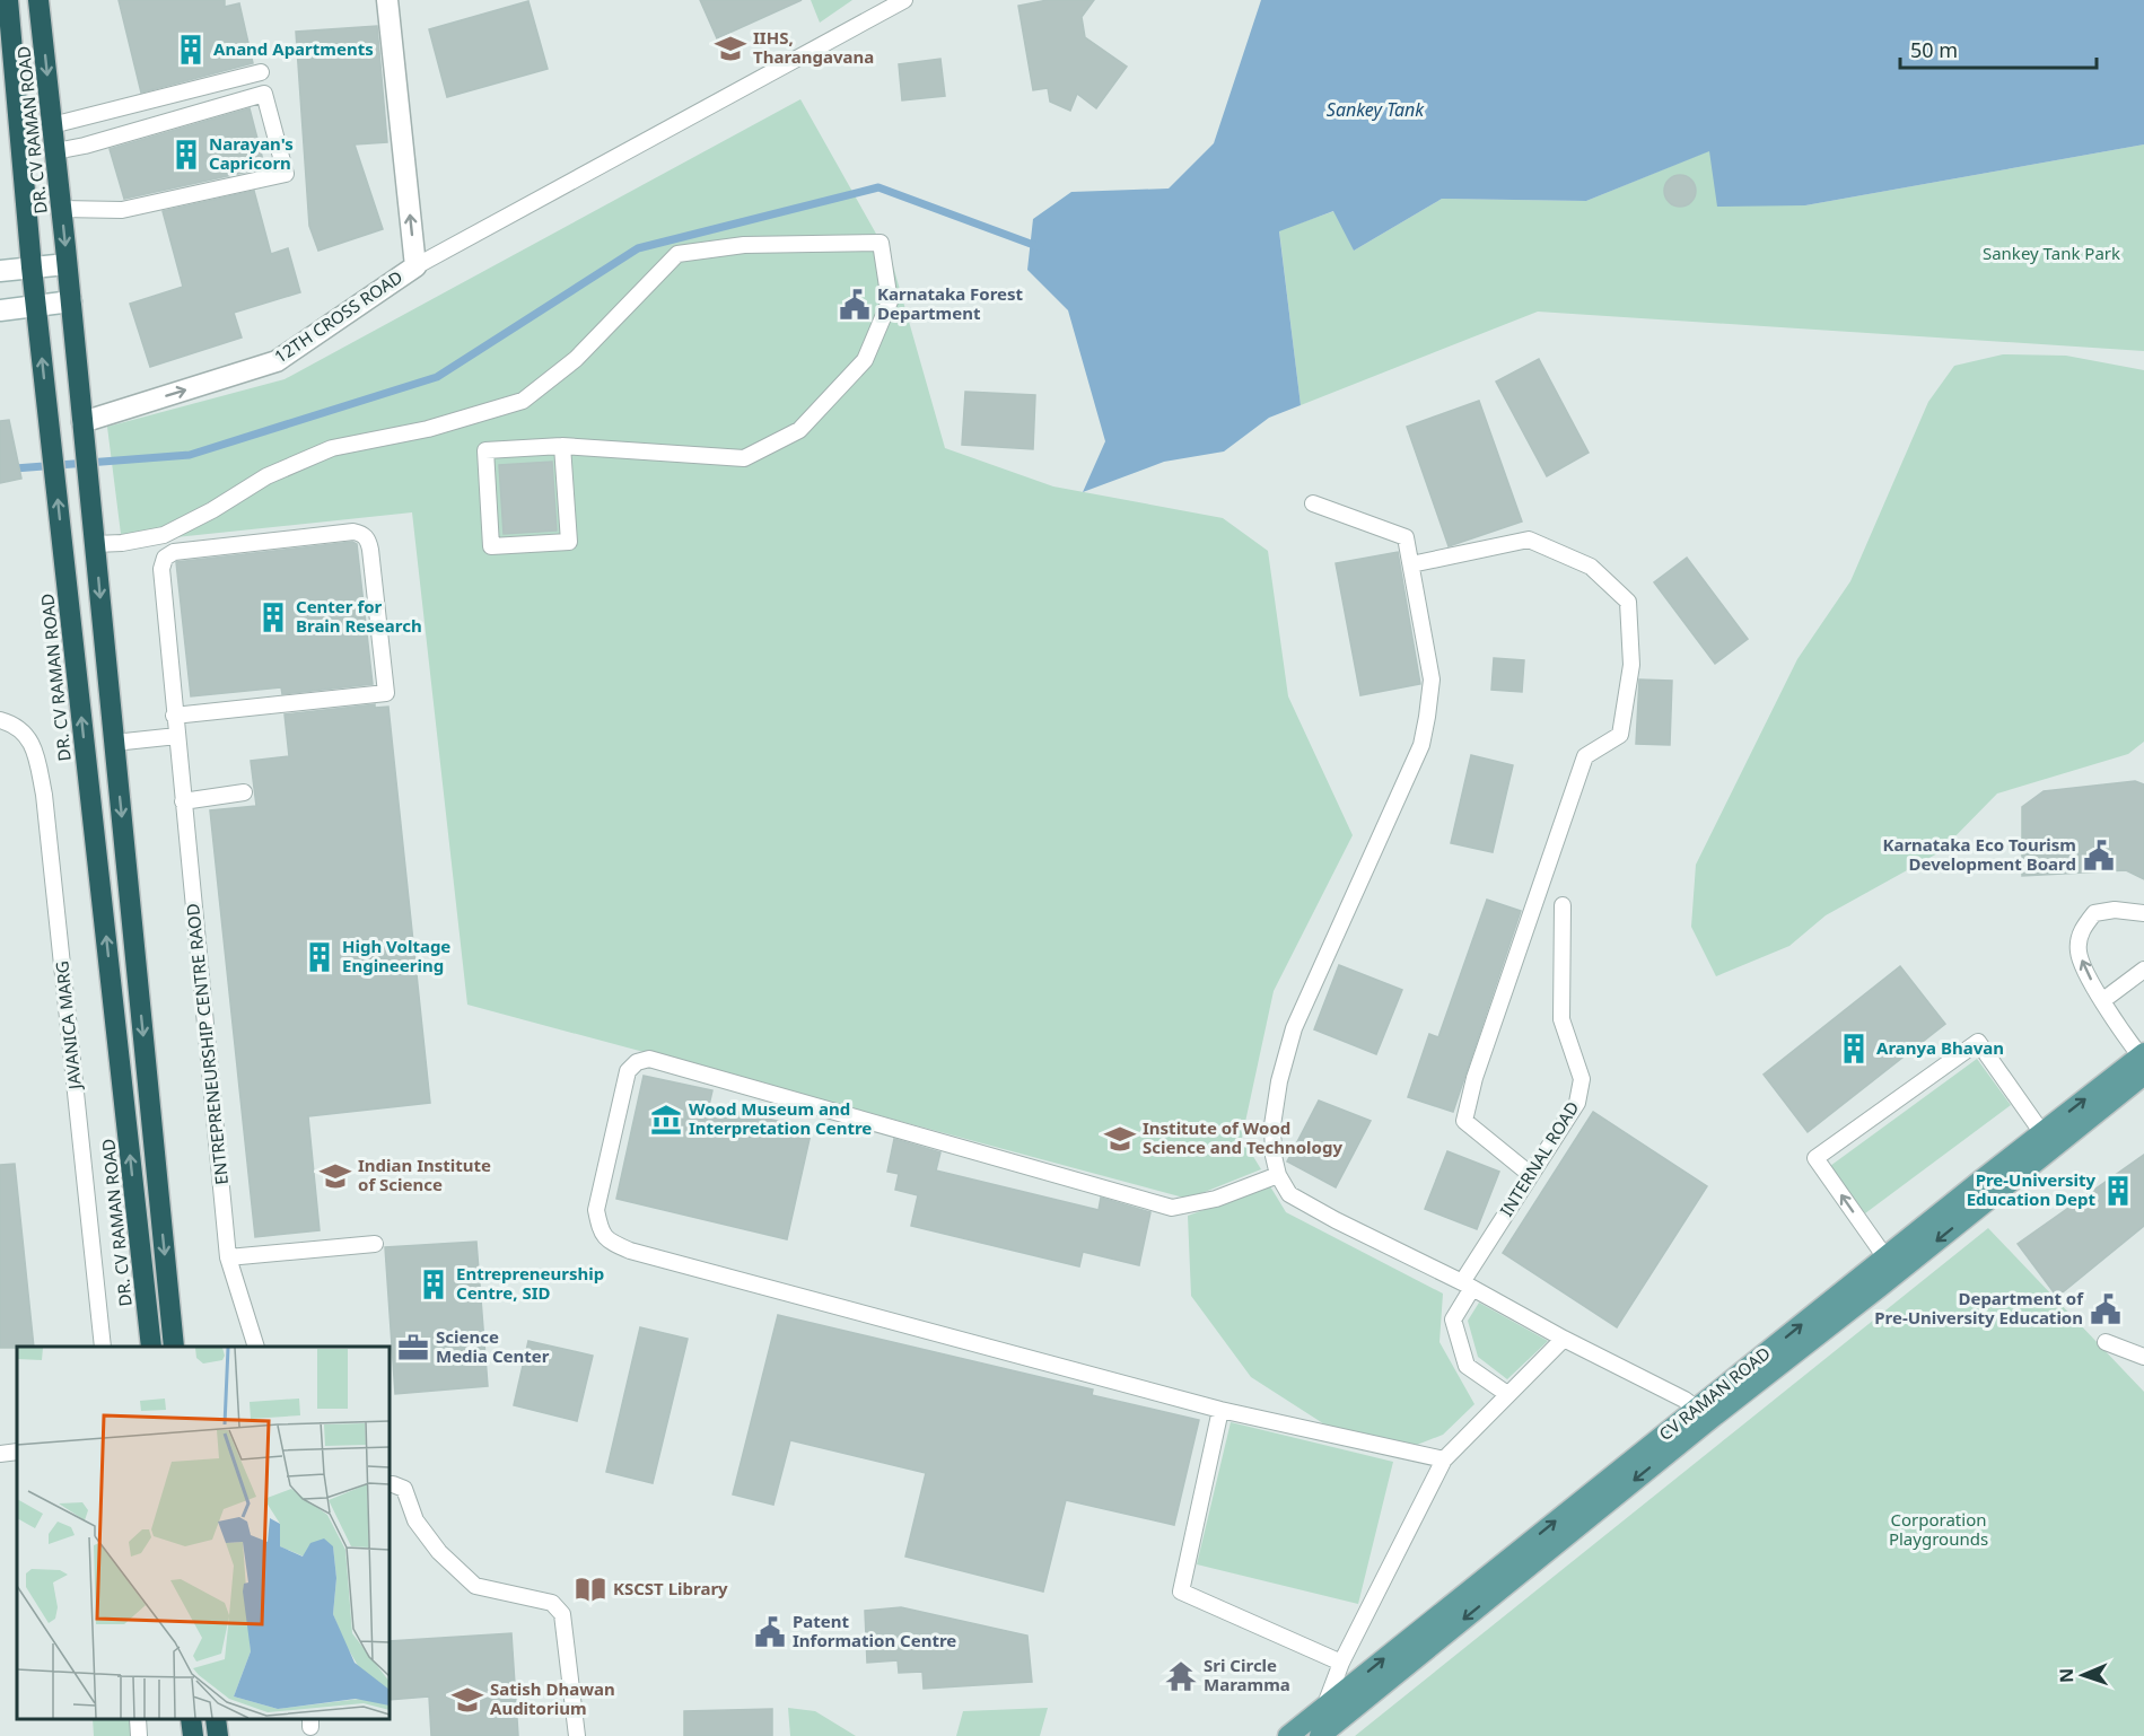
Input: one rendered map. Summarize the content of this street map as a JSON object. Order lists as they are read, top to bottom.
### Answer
{
  "streets": {
    "highway": ["DR. CV RAMAN ROAD"],
    "main road": ["CV RAMAN ROAD"],
    "street": ["12TH CROSS ROAD"],
    "lane": ["JAVANICA MARG", "ENTREPRENEURSHIP CENTRE RAOD", "INTERNAL ROAD"]
  },
  "crossings": [
    ["DR. CV RAMAN ROAD", "12TH CROSS ROAD"]
  ],
  "one_way": ["12TH CROSS ROAD"],
  "water": ["Sankey Tank"],
  "parks": ["Sankey Tank Park", "Corporation Playgrounds"],
  "places": {
    "school or university": [
      "IIHS, Tharangavana",
      "Institute of Wood Science and Technology",
      "Indian Institute of Science",
      "Satish Dhawan Auditorium"
    ],
    "building": [
      "Anand Apartments",
      "Narayan's Capricorn",
      "Center for Brain Research",
      "High Voltage Engineering",
      "Aranya Bhavan",
      "Pre-University Education Dept",
      "Entrepreneurship Centre, SID"
    ],
    "public building": [
      "Karnataka Forest Department",
      "Karnataka Eco Tourism Development Board",
      "Department of Pre-University Education",
      "Patent Information Centre"
    ],
    "museum": ["Wood Museum and Interpretation Centre"],
    "office": ["Science Media Center"],
    "library": ["KSCST Library"],
    "temple": ["Sri Circle Maramma"]
  },
  "scale_bar": "50 m",
  "north": "left"
}
